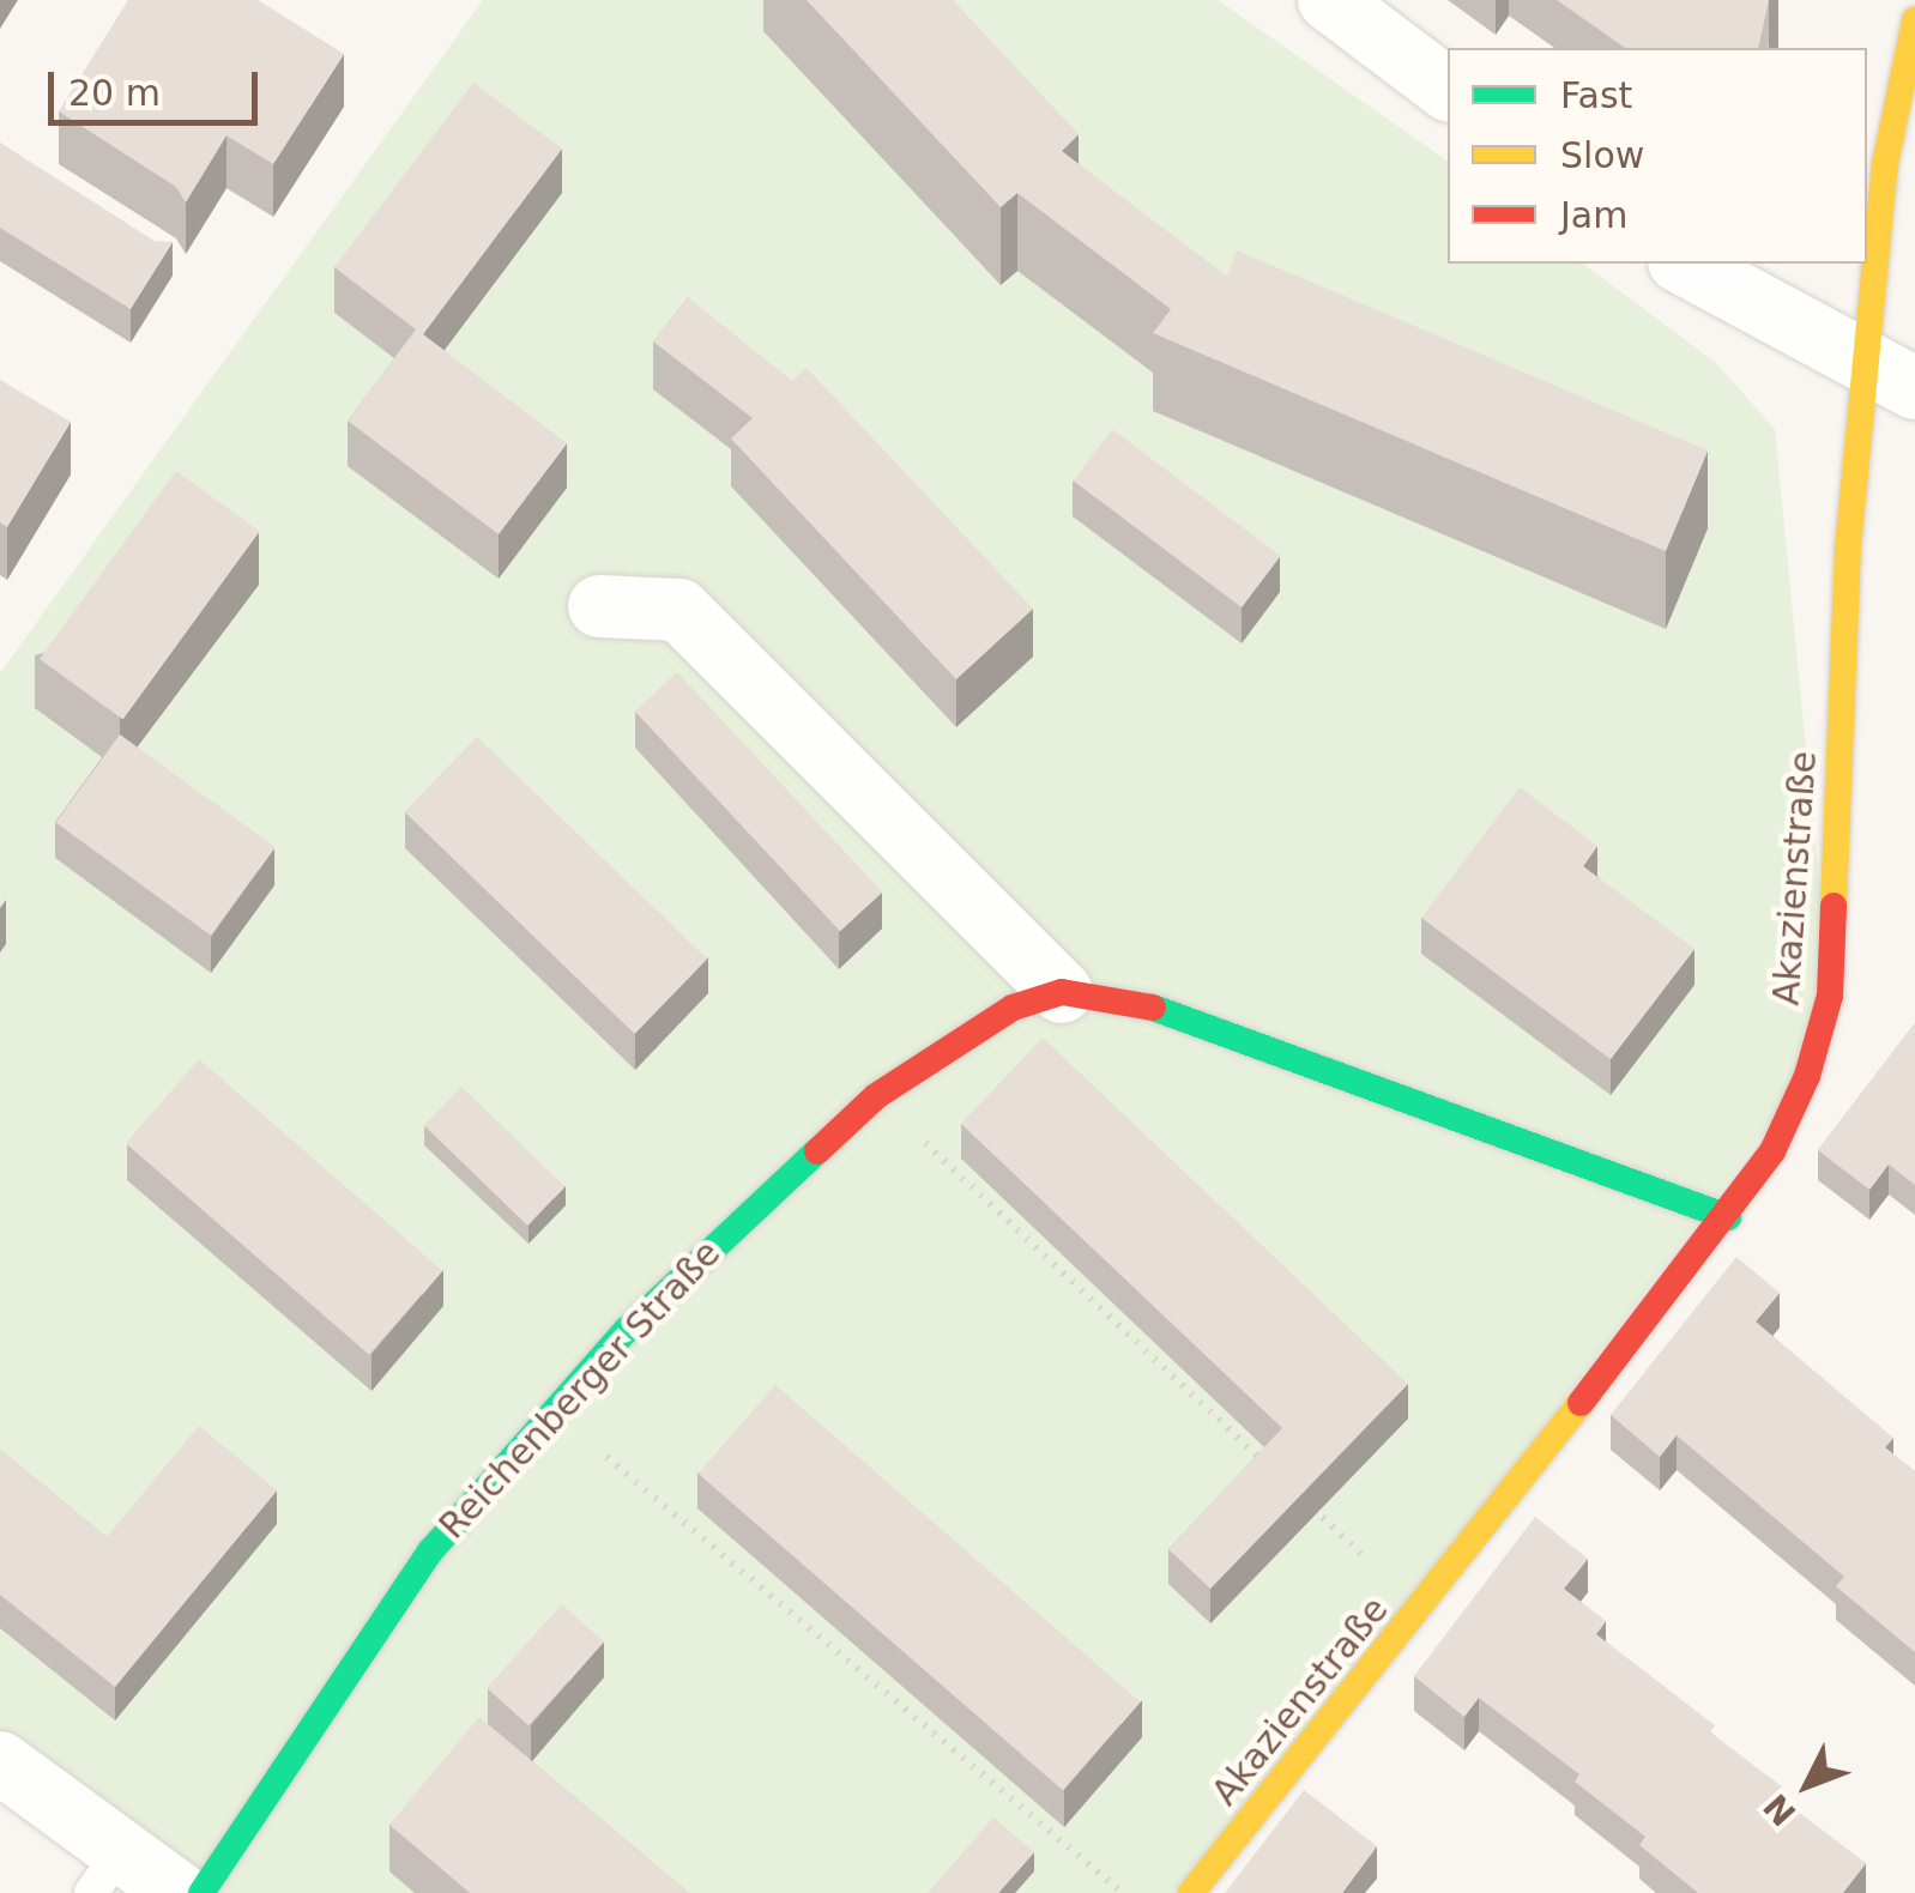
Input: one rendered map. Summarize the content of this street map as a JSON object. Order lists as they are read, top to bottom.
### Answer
{
  "streets": {
    "street": ["Akazienstraße", "Reichenberger Straße"]
  },
  "crossings": [
    ["Akazienstraße", "Reichenberger Straße"]
  ],
  "legend": ["Fast", "Slow", "Jam"],
  "scale_bar": "20 m",
  "north": "bottom left"
}
